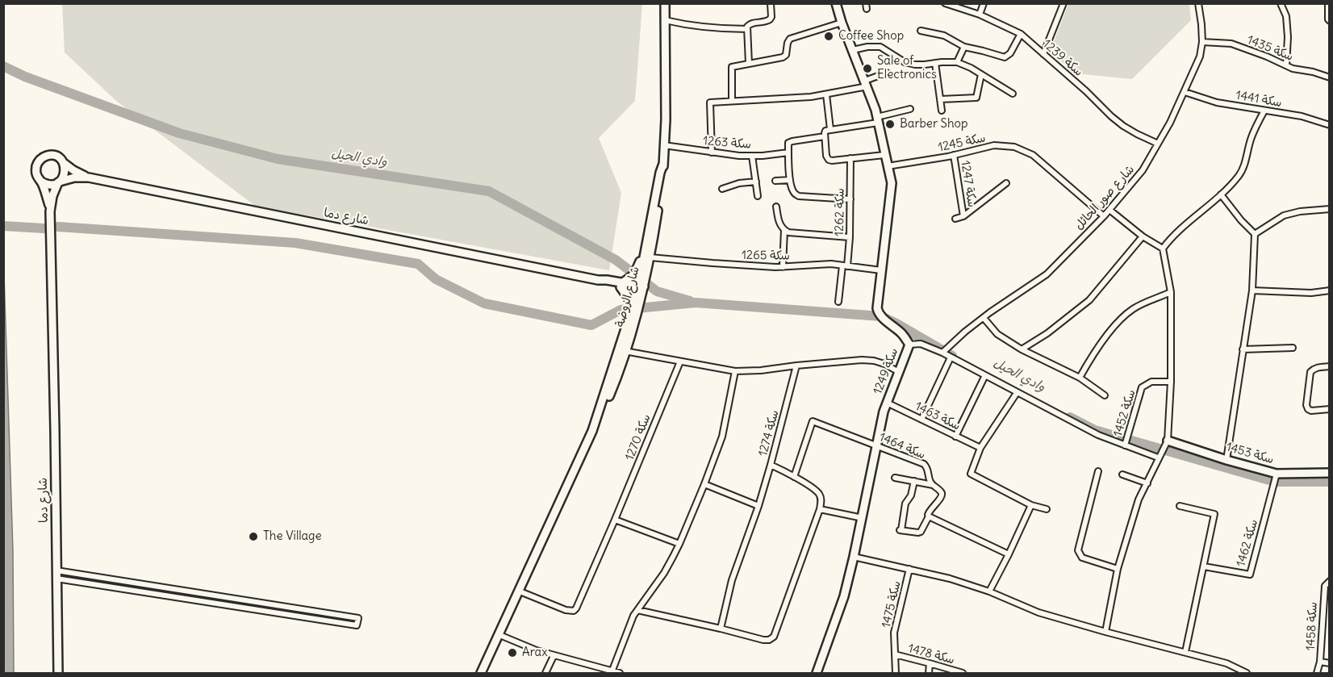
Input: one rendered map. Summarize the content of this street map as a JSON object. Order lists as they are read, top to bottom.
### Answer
{
  "streets": {
    "main road": [
      "شارع دما",
      "شارع الروضة",
      "سكة 1249",
      "سكة 1453"
    ],
    "street": [
      "سكة 1435",
      "سكة 1239",
      "سكة 1441",
      "سكة 1263",
      "سكة 1245",
      "سكة 1247",
      "شارع صور الحائل",
      "سكة 1262",
      "سكة 1265",
      "سكة 1452",
      "سكة 1463",
      "سكة 1274",
      "سكة 1270",
      "سكة 1464",
      "سكة 1462",
      "سكة 1475",
      "سكة 1458",
      "سكة 1478"
    ]
  },
  "crossings": [
    ["سكة 1435", "شارع صور الحائل"],
    ["سكة 1239", "شارع صور الحائل"],
    ["سكة 1441", "شارع صور الحائل"],
    ["سكة 1263", "شارع الروضة"],
    ["سكة 1245", "سكة 1247"],
    ["سكة 1245", "شارع صور الحائل"],
    ["سكة 1245", "سكة 1249"],
    ["سكة 1262", "سكة 1265"],
    ["شارع دما", "شارع الروضة"],
    ["سكة 1265", "شارع الروضة"],
    ["سكة 1265", "سكة 1249"],
    ["شارع الروضة", "سكة 1270"],
    ["سكة 1249", "سكة 1463"],
    ["سكة 1249", "سكة 1464"],
    ["سكة 1453", "سكة 1462"],
    ["سكة 1475", "سكة 1478"]
  ],
  "water": ["وادي الحيل"],
  "places": [
    "Coffee Shop",
    "Sale of Electronics",
    "Barber Shop",
    "The Village",
    "Arax"
  ]
}
